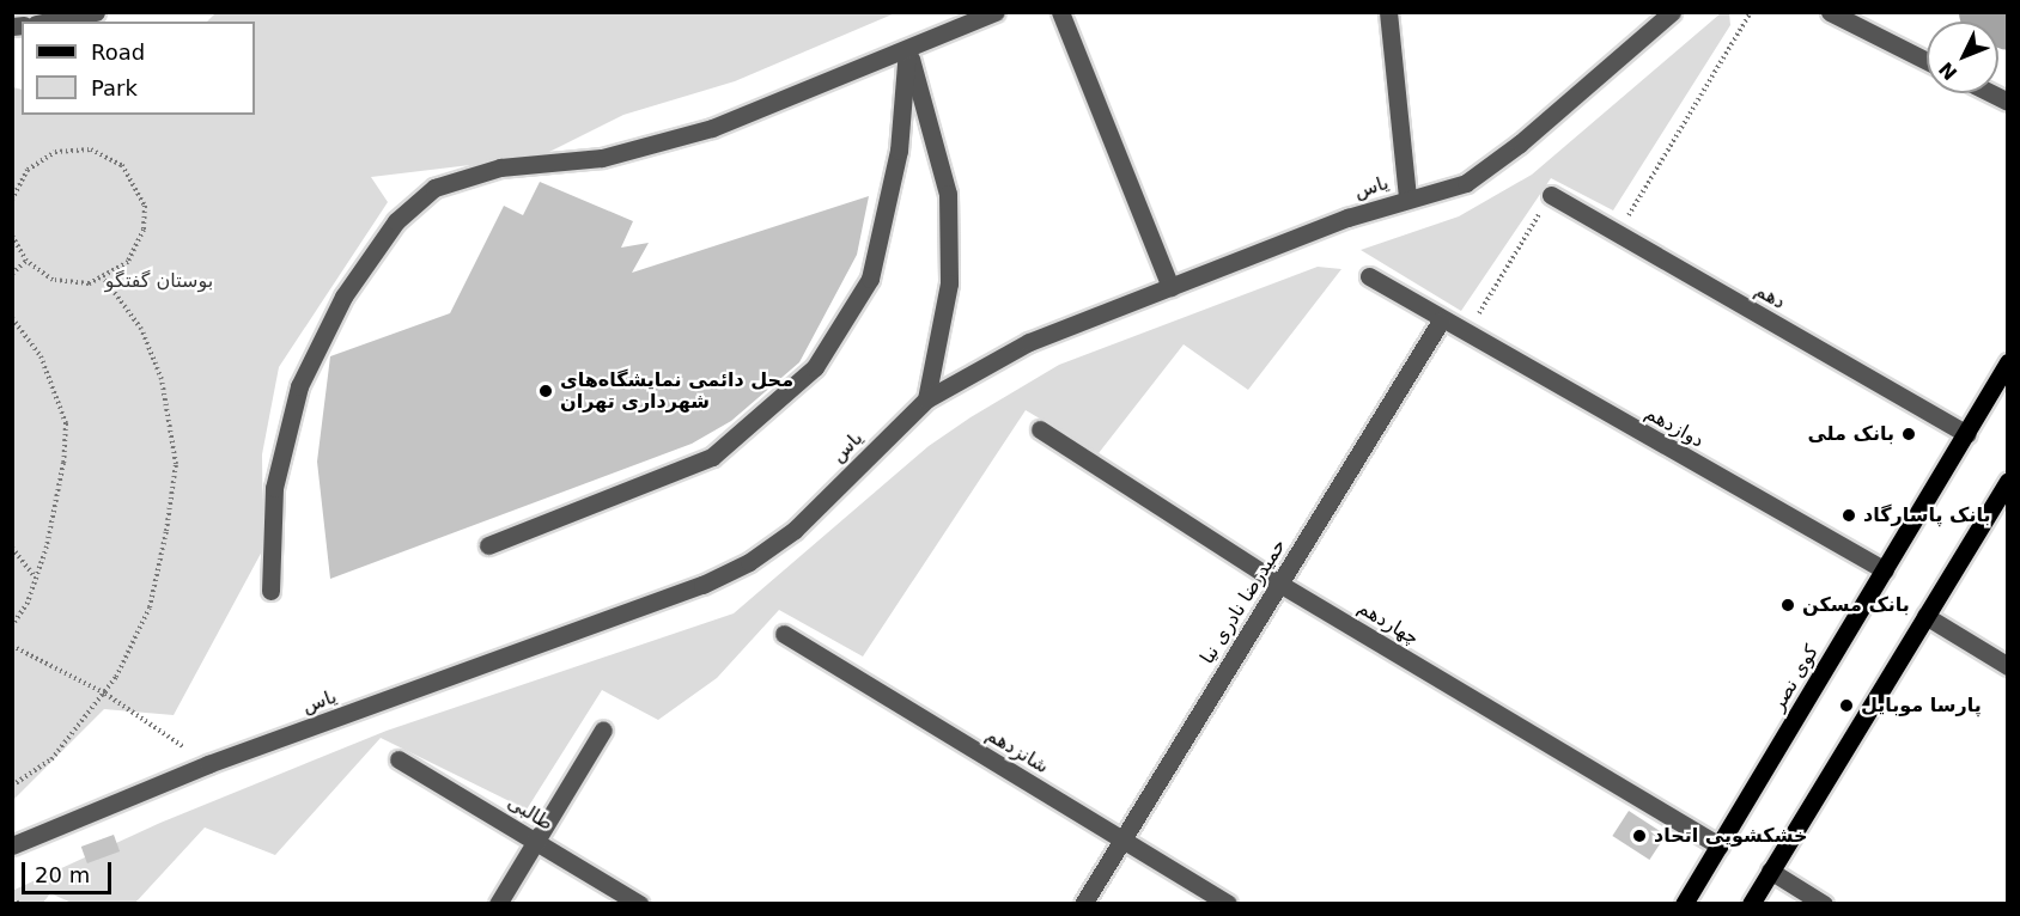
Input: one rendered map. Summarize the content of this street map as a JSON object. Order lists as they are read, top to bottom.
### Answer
{
  "streets": {
    "main road": ["کوی نصر"],
    "street": [
      "یاس",
      "دهم",
      "دوازدهم",
      "حمیدرضا نادری نیا",
      "چهاردهم",
      "شانزدهم",
      "طالبی"
    ]
  },
  "crossings": [
    ["دهم", "کوی نصر"],
    ["دوازدهم", "حمیدرضا نادری نیا"],
    ["دوازدهم", "کوی نصر"],
    ["حمیدرضا نادری نیا", "چهاردهم"],
    ["حمیدرضا نادری نیا", "شانزدهم"],
    ["چهاردهم", "کوی نصر"]
  ],
  "parks": ["بوستان گفتگو"],
  "places": [
    "محل دائمی نمایشگاه‌های شهرداری تهران",
    "بانک ملی",
    "بانک پاسارگاد",
    "بانک مسکن",
    "پارسا موبایل",
    "خشکشویی اتحاد"
  ],
  "legend": ["Road", "Park"],
  "scale_bar": "20 m",
  "north": "bottom left"
}
